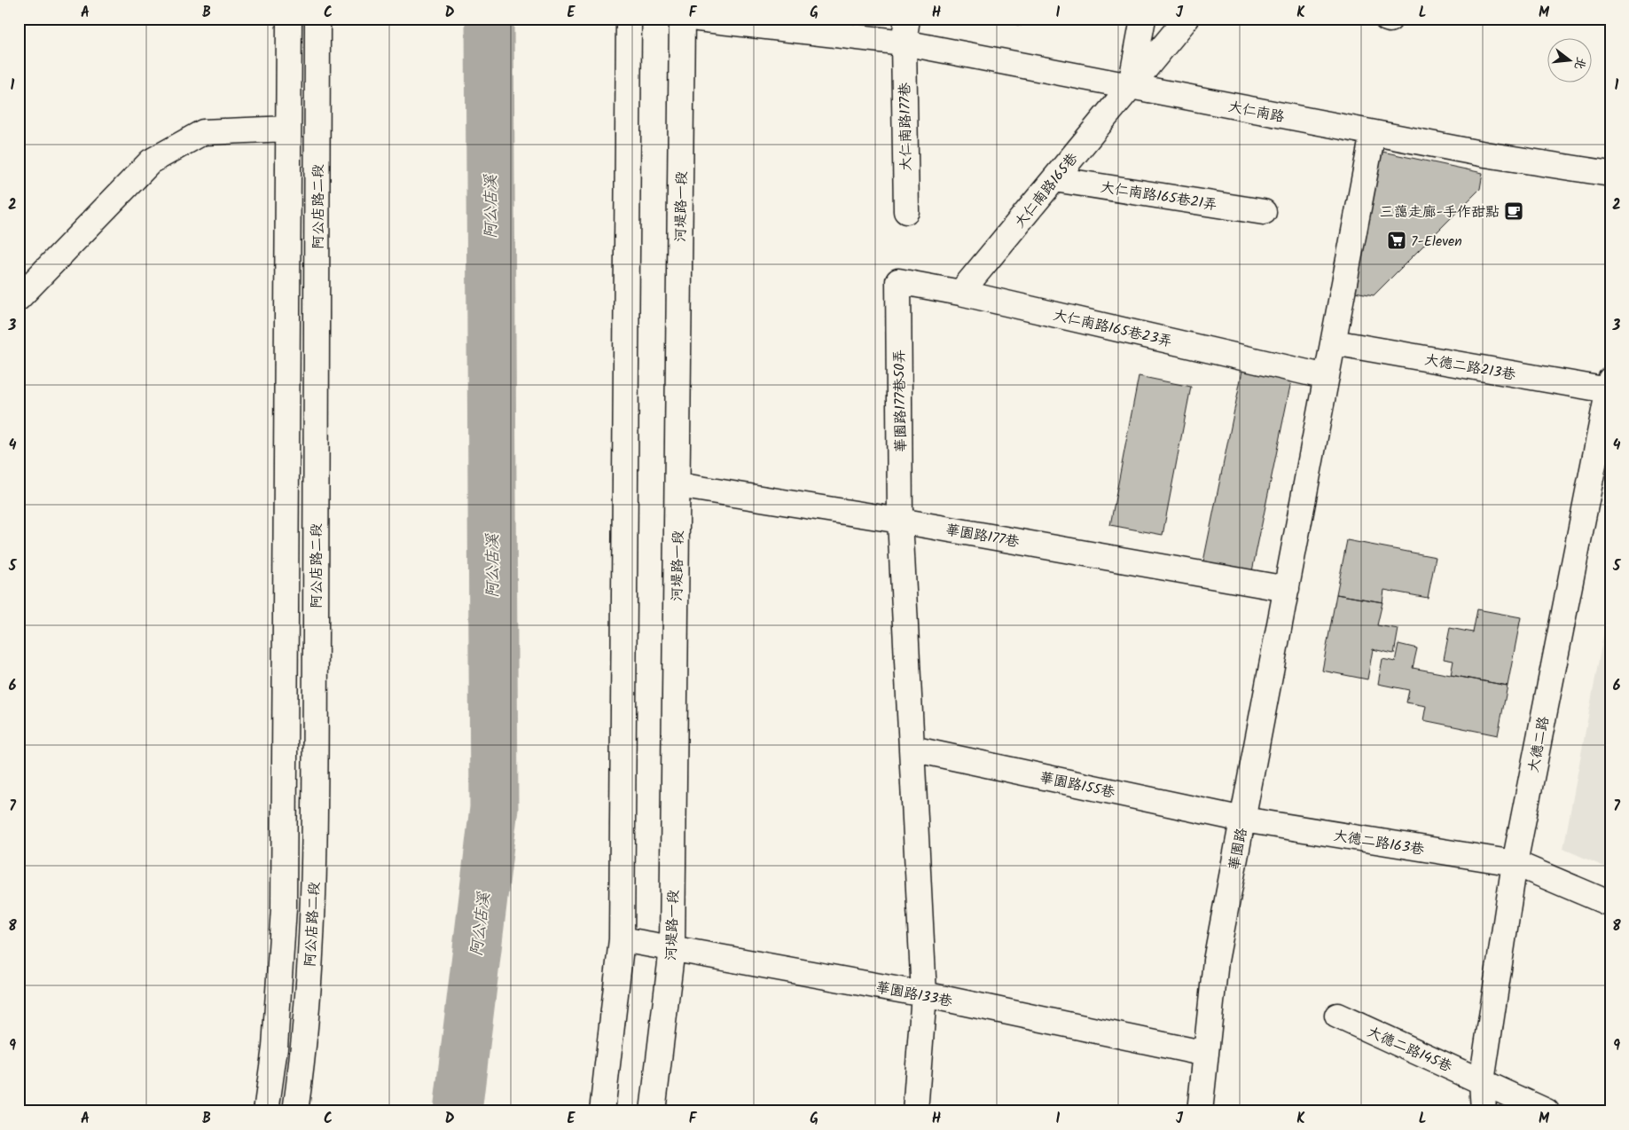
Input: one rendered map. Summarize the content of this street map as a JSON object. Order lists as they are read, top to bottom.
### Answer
{
  "streets": {
    "street": [
      "大仁南路",
      "大仁南路177巷",
      "大仁南路165巷",
      "大仁南路165巷21弄",
      "阿公店路二段",
      "河堤路一段",
      "大仁南路165巷23弄",
      "大德二路213巷",
      "華園路177巷50弄",
      "華園路177巷",
      "大德二路",
      "華園路155巷",
      "大德二路163巷",
      "華園路",
      "華園路133巷",
      "大德二路145巷"
    ]
  },
  "crossings": [
    ["大仁南路", "大仁南路177巷"],
    ["大仁南路", "大仁南路165巷"],
    ["大仁南路", "華園路"],
    ["大仁南路165巷", "大仁南路165巷21弄"],
    ["大仁南路165巷", "大仁南路165巷23弄"],
    ["河堤路一段", "華園路177巷"],
    ["河堤路一段", "華園路133巷"],
    ["大仁南路165巷23弄", "華園路177巷50弄"],
    ["大仁南路165巷23弄", "華園路"],
    ["大德二路213巷", "大德二路"],
    ["大德二路213巷", "華園路"],
    ["華園路177巷50弄", "華園路177巷"],
    ["華園路177巷", "華園路"],
    ["大德二路", "大德二路163巷"],
    ["大德二路", "大德二路145巷"],
    ["華園路155巷", "大德二路163巷"],
    ["華園路155巷", "華園路"],
    ["大德二路163巷", "華園路"],
    ["華園路", "華園路133巷"]
  ],
  "water": ["阿公店溪"],
  "places": {
    "cafe": ["三藹走廊-手作甜點"],
    "supermarket": ["7-Eleven"]
  },
  "north": "right",
  "grid": {
    "columns": [
      "A",
      "B",
      "C",
      "D",
      "E",
      "F",
      "G",
      "H",
      "I",
      "J",
      "K",
      "L",
      "M"
    ],
    "rows": [
      "1",
      "2",
      "3",
      "4",
      "5",
      "6",
      "7",
      "8",
      "9"
    ]
  }
}
